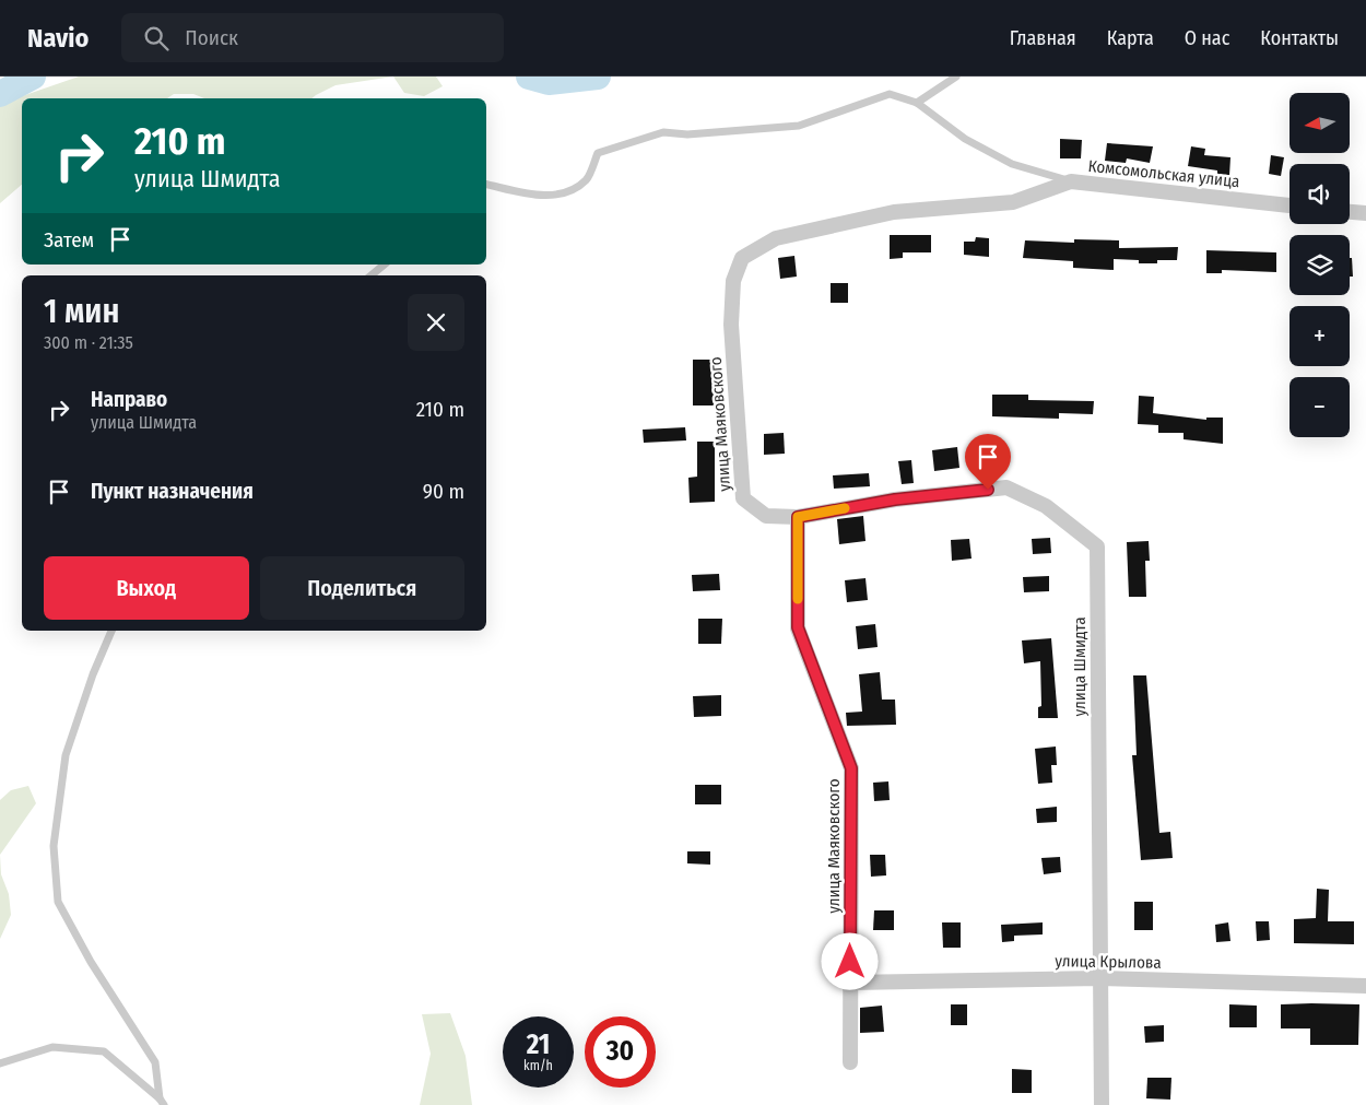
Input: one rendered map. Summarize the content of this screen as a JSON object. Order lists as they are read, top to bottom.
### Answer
{
  "streets": {
    "street": [
      "Комсомольская улица",
      "улица Маяковского",
      "улица Шмидта",
      "улица Крылова"
    ]
  },
  "crossings": [
    ["Комсомольская улица", "улица Маяковского"],
    ["улица Маяковского", "улица Шмидта"],
    ["улица Маяковского", "улица Крылова"],
    ["улица Шмидта", "улица Крылова"]
  ],
  "north": "left",
  "page": {
    "header": "Navio",
    "search": "Поиск",
    "nav": [
      "Главная",
      "Карта",
      "О нас",
      "Контакты"
    ],
    "map_buttons": ["+", "−"],
    "turn": ["210 m", "улица Шмидта"],
    "then": "Затем",
    "heading": ["1 мин", "300 m · 21:35"],
    "list": [
      {
        "name": "Направо",
        "note": "улица Шмидта",
        "value": "210 m"
      },
      {
        "name": "Пункт назначения",
        "value": "90 m"
      }
    ],
    "buttons": ["Выход", "Поделиться"],
    "speed": "21 km/h",
    "limit": "30"
  }
}
